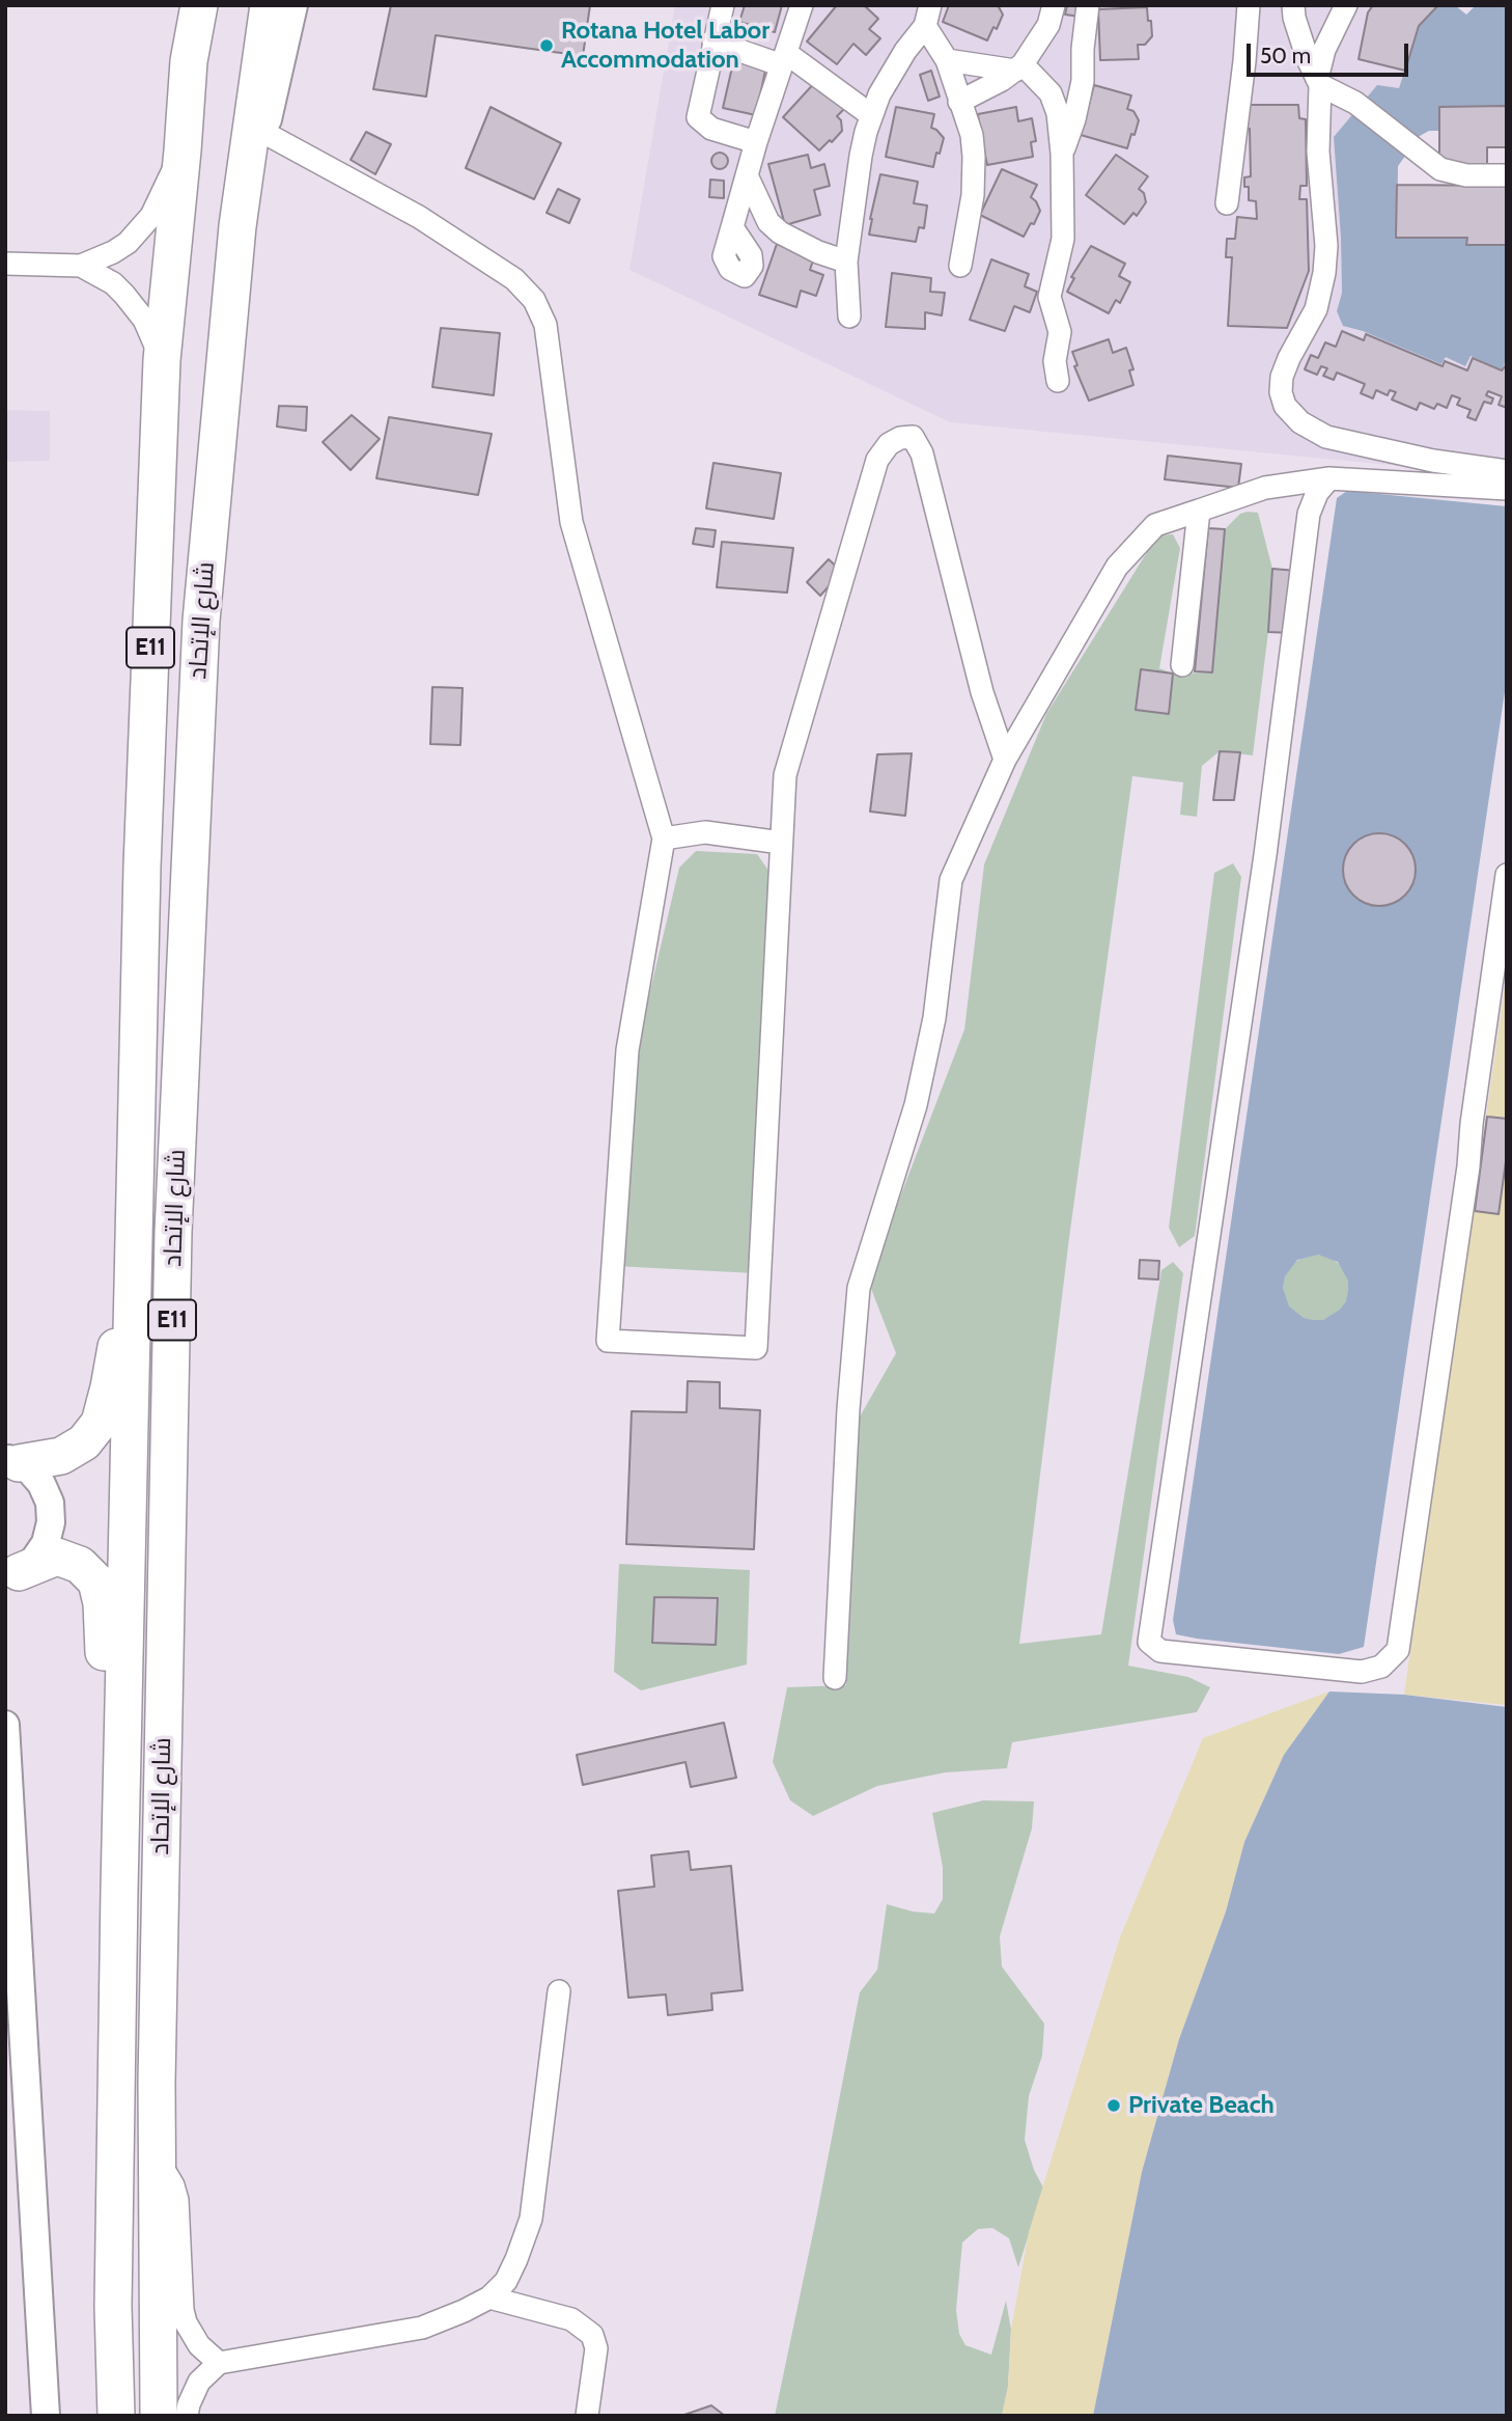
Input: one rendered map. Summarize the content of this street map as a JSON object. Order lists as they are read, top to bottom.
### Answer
{
  "streets": {
    "highway": ["شارع الإتحاد", "E11"]
  },
  "places": ["Rotana Hotel Labor Accommodation", "Private Beach"],
  "scale_bar": "50 m"
}
